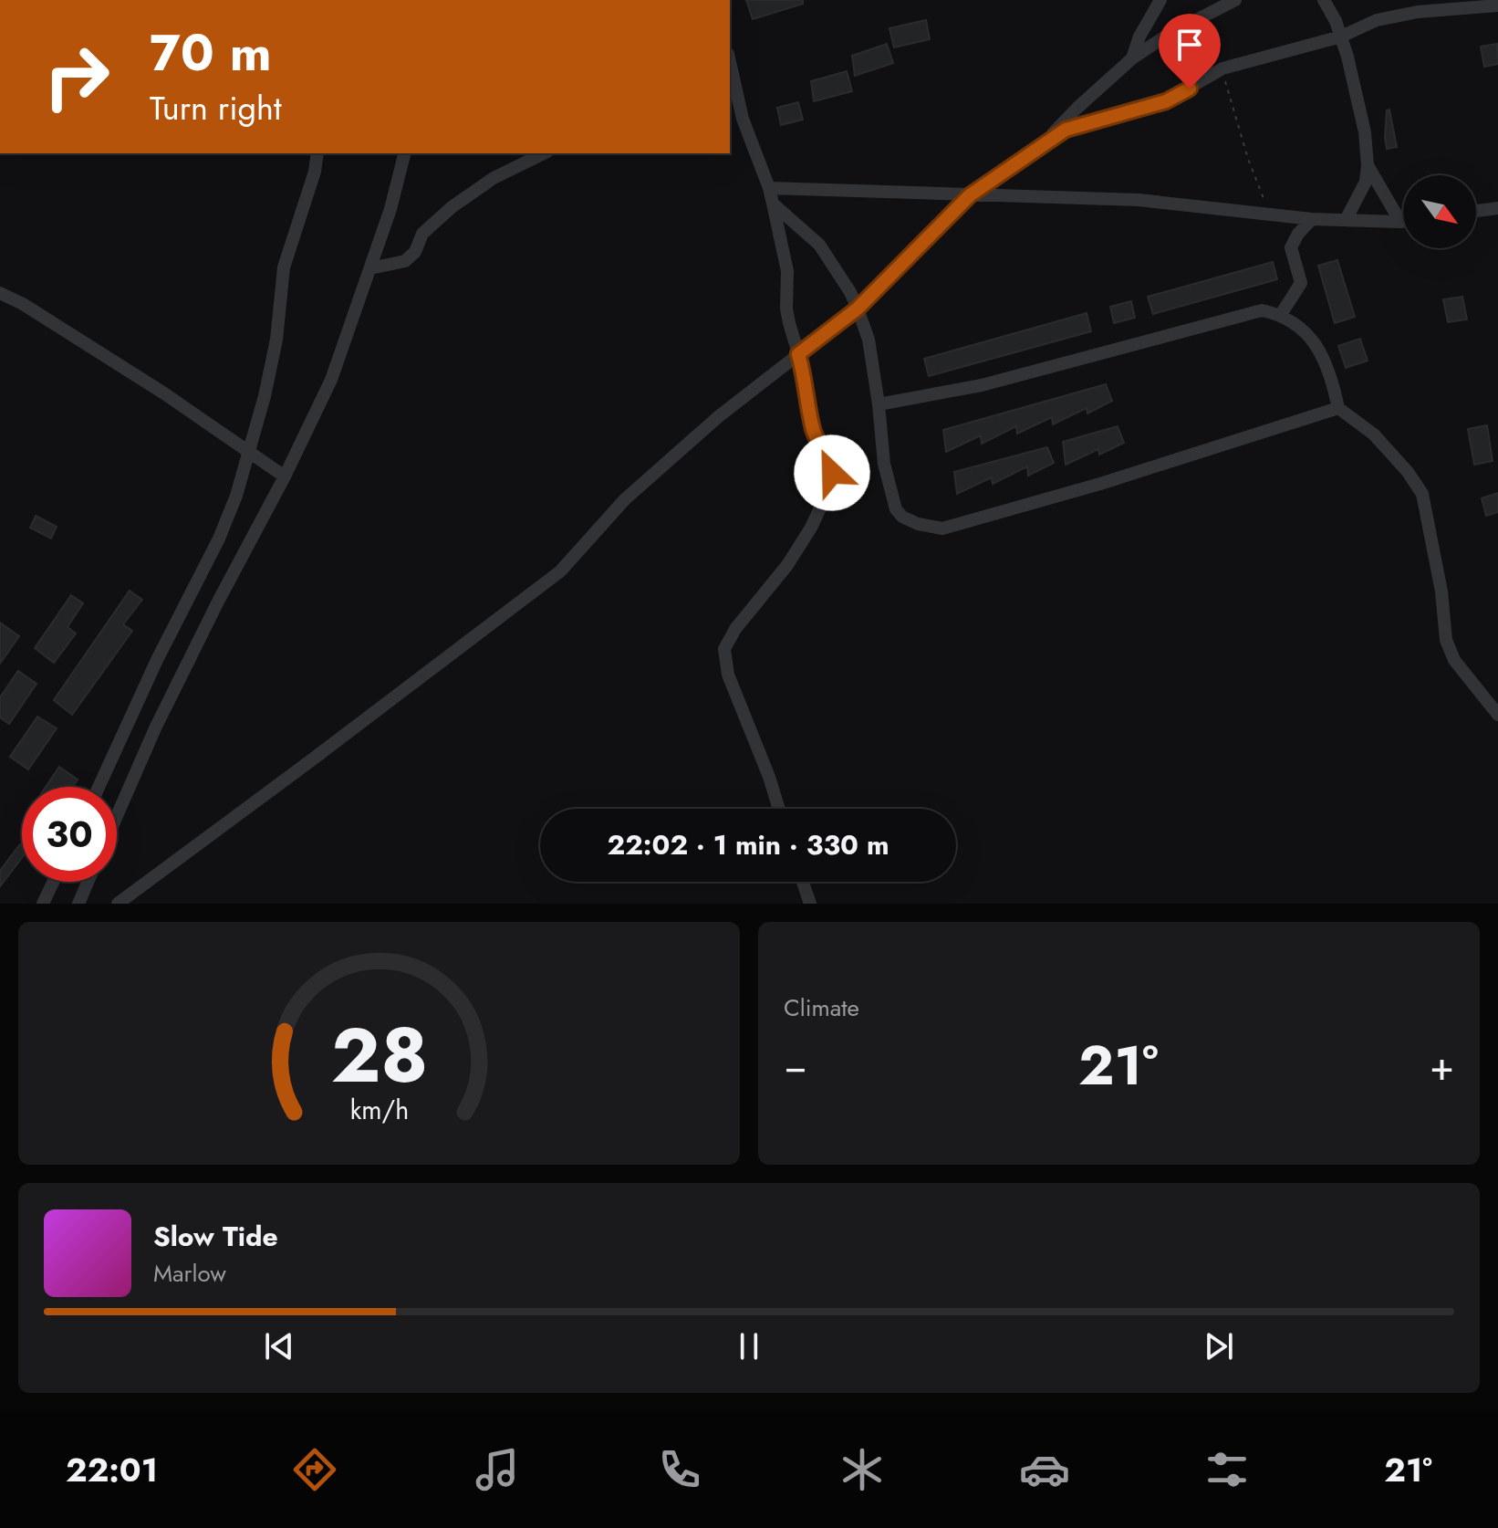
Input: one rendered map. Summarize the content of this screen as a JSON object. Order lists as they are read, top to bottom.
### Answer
{
  "north": "bottom right",
  "page": {
    "turn": ["70 m", "Turn right"],
    "limit": "30",
    "trip": "22:02 · 1 min · 330 m",
    "tile": "Climate",
    "heat": ["−", "21°", "+"],
    "song": ["Slow Tide", "Marlow"],
    "tabs": ["22:01", "21°"],
    "gauge": ["28", "km/h"]
  }
}
